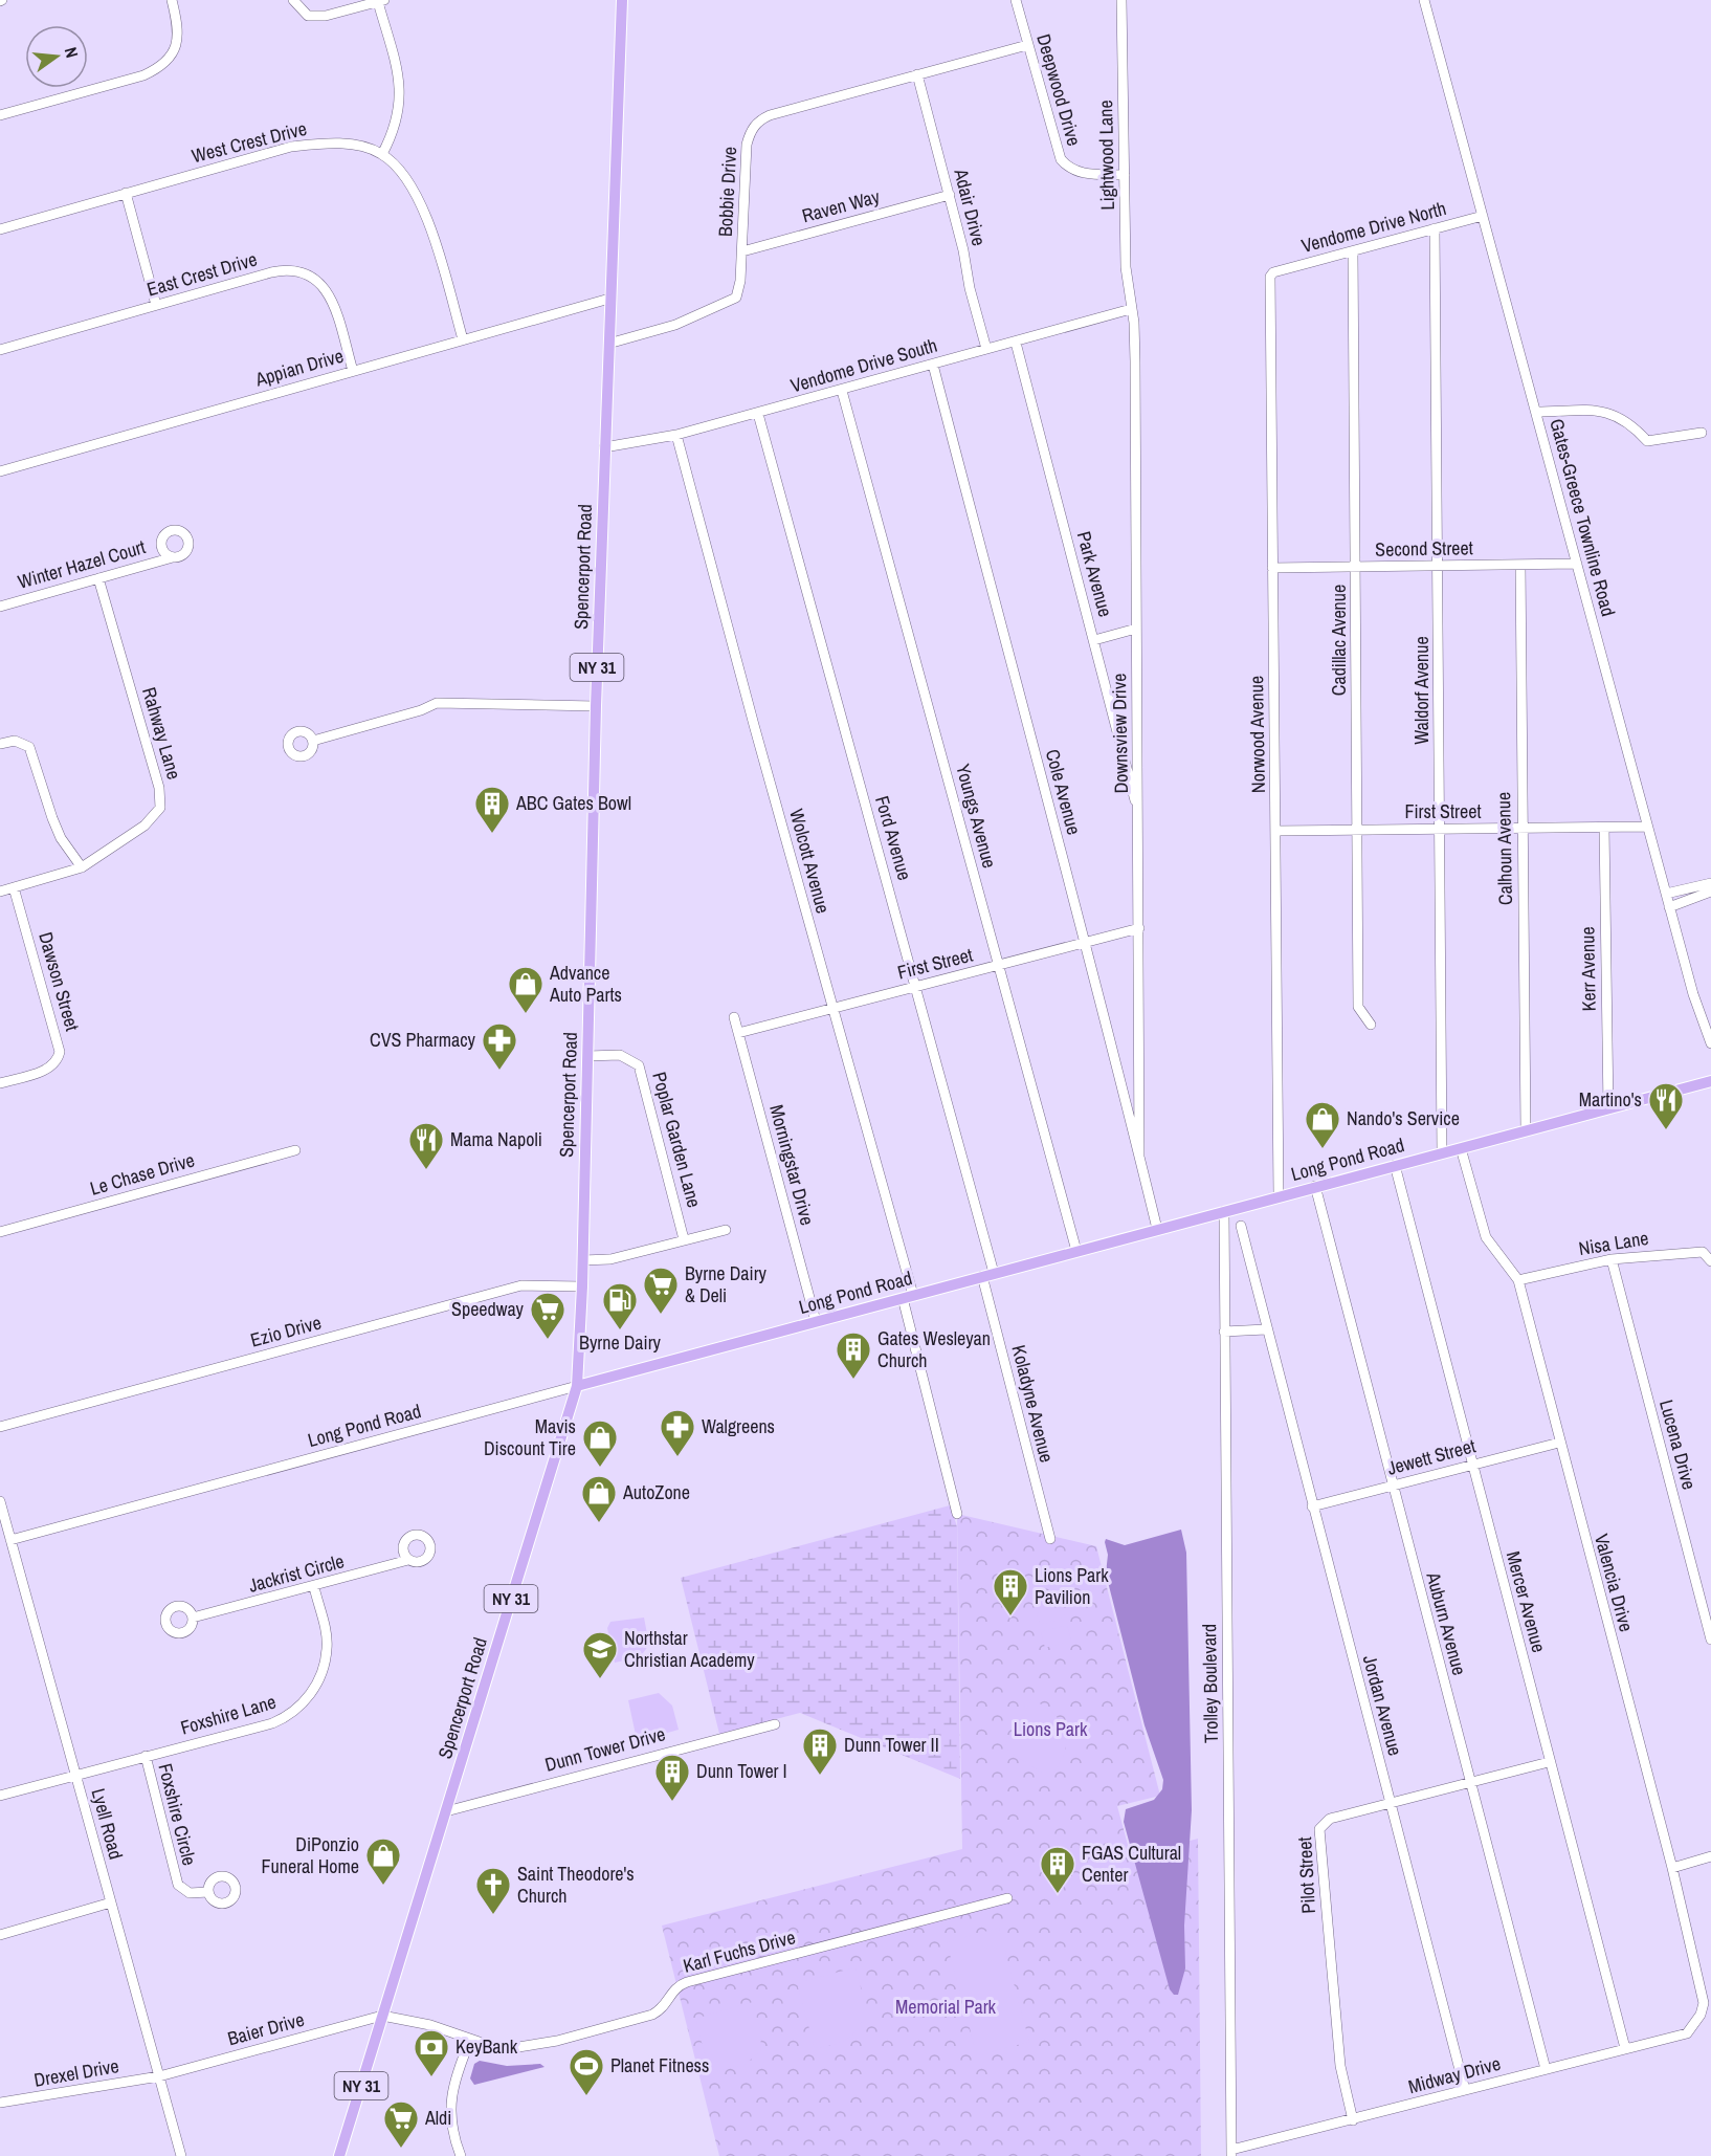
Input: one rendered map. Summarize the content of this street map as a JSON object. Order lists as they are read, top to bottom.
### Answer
{
  "streets": {
    "main road": ["Spencerport Road", "NY 31", "Long Pond Road"],
    "street": [
      "Deepwood Drive",
      "West Crest Drive",
      "Lightwood Lane",
      "Bobbie Drive",
      "Raven Way",
      "Adair Drive",
      "Vendome Drive North",
      "East Crest Drive",
      "Vendome Drive South",
      "Appian Drive",
      "Gates-Greece Townline Road",
      "Second Street",
      "Winter Hazel Court",
      "Park Avenue",
      "Cadillac Avenue",
      "Waldorf Avenue",
      "Rahway Lane",
      "Downsview Drive",
      "Norwood Avenue",
      "Cole Avenue",
      "First Street",
      "Youngs Avenue",
      "Ford Avenue",
      "Calhoun Avenue",
      "Wolcott Avenue",
      "Kerr Avenue",
      "Dawson Street",
      "Poplar Garden Lane",
      "Morningstar Drive",
      "Le Chase Drive",
      "Nisa Lane",
      "Ezio Drive",
      "Koladyne Avenue",
      "Lucena Drive",
      "Jewett Street",
      "Jackrist Circle",
      "Valencia Drive",
      "Mercer Avenue",
      "Auburn Avenue",
      "Trolley Boulevard",
      "Jordan Avenue",
      "Foxshire Lane",
      "Dunn Tower Drive",
      "Foxshire Circle",
      "Lyell Road",
      "Pilot Street",
      "Karl Fuchs Drive",
      "Baier Drive",
      "Drexel Drive",
      "Midway Drive"
    ]
  },
  "crossings": [
    ["Deepwood Drive", "Lightwood Lane"],
    ["Deepwood Drive", "Bobbie Drive"],
    ["Lightwood Lane", "Vendome Drive South"],
    ["Lightwood Lane", "Downsview Drive"],
    ["Bobbie Drive", "Raven Way"],
    ["Bobbie Drive", "Adair Drive"],
    ["Bobbie Drive", "Spencerport Road"],
    ["Raven Way", "Adair Drive"],
    ["Adair Drive", "Vendome Drive South"],
    ["Vendome Drive North", "Gates-Greece Townline Road"],
    ["Vendome Drive North", "Cadillac Avenue"],
    ["Vendome Drive North", "Waldorf Avenue"],
    ["Vendome Drive North", "Norwood Avenue"],
    ["East Crest Drive", "Appian Drive"],
    ["Vendome Drive South", "Spencerport Road"],
    ["Vendome Drive South", "Park Avenue"],
    ["Vendome Drive South", "Downsview Drive"],
    ["Vendome Drive South", "Cole Avenue"],
    ["Vendome Drive South", "Youngs Avenue"],
    ["Vendome Drive South", "Ford Avenue"],
    ["Vendome Drive South", "Wolcott Avenue"],
    ["Appian Drive", "Spencerport Road"],
    ["Gates-Greece Townline Road", "Second Street"],
    ["Gates-Greece Townline Road", "First Street"],
    ["Second Street", "Cadillac Avenue"],
    ["Second Street", "Waldorf Avenue"],
    ["Second Street", "Norwood Avenue"],
    ["Second Street", "Calhoun Avenue"],
    ["Winter Hazel Court", "Rahway Lane"],
    ["Spencerport Road", "Poplar Garden Lane"],
    ["Spencerport Road", "Long Pond Road"],
    ["Spencerport Road", "Ezio Drive"],
    ["Spencerport Road", "Dunn Tower Drive"],
    ["Spencerport Road", "Karl Fuchs Drive"],
    ["Spencerport Road", "Baier Drive"],
    ["Park Avenue", "Downsview Drive"],
    ["Cadillac Avenue", "First Street"],
    ["Waldorf Avenue", "First Street"],
    ["Waldorf Avenue", "Long Pond Road"],
    ["Rahway Lane", "Dawson Street"],
    ["Downsview Drive", "Cole Avenue"],
    ["Downsview Drive", "First Street"],
    ["Norwood Avenue", "First Street"],
    ["Norwood Avenue", "Long Pond Road"],
    ["Cole Avenue", "First Street"],
    ["Cole Avenue", "Long Pond Road"],
    ["First Street", "Youngs Avenue"],
    ["First Street", "Ford Avenue"],
    ["First Street", "Calhoun Avenue"],
    ["First Street", "Wolcott Avenue"],
    ["First Street", "Kerr Avenue"],
    ["First Street", "Morningstar Drive"],
    ["Youngs Avenue", "Long Pond Road"],
    ["Ford Avenue", "Long Pond Road"],
    ["Ford Avenue", "Koladyne Avenue"],
    ["Calhoun Avenue", "Long Pond Road"],
    ["Wolcott Avenue", "Long Pond Road"],
    ["Kerr Avenue", "Long Pond Road"],
    ["Long Pond Road", "Morningstar Drive"],
    ["Long Pond Road", "Koladyne Avenue"],
    ["Long Pond Road", "Valencia Drive"],
    ["Long Pond Road", "Mercer Avenue"],
    ["Long Pond Road", "Auburn Avenue"],
    ["Long Pond Road", "Trolley Boulevard"],
    ["Long Pond Road", "Lyell Road"],
    ["Nisa Lane", "Lucena Drive"],
    ["Nisa Lane", "Valencia Drive"],
    ["Jewett Street", "Valencia Drive"],
    ["Jewett Street", "Mercer Avenue"],
    ["Jewett Street", "Auburn Avenue"],
    ["Jewett Street", "Jordan Avenue"],
    ["Jackrist Circle", "Foxshire Lane"],
    ["Valencia Drive", "Midway Drive"],
    ["Mercer Avenue", "Pilot Street"],
    ["Mercer Avenue", "Midway Drive"],
    ["Auburn Avenue", "Pilot Street"],
    ["Auburn Avenue", "Midway Drive"],
    ["Trolley Boulevard", "Midway Drive"],
    ["Jordan Avenue", "Pilot Street"],
    ["Jordan Avenue", "Midway Drive"],
    ["Foxshire Lane", "Foxshire Circle"],
    ["Foxshire Lane", "Lyell Road"],
    ["Lyell Road", "Baier Drive"],
    ["Lyell Road", "Drexel Drive"],
    ["Pilot Street", "Midway Drive"],
    ["Karl Fuchs Drive", "Baier Drive"],
    ["Baier Drive", "Drexel Drive"]
  ],
  "parks": ["Lions Park", "Memorial Park"],
  "places": {
    "building": [
      "ABC Gates Bowl",
      "Gates Wesleyan Church",
      "Lions Park Pavilion",
      "Dunn Tower II",
      "Dunn Tower I",
      "FGAS Cultural Center"
    ],
    "shop": [
      "Advance Auto Parts",
      "Nando's Service",
      "Mavis Discount Tire",
      "AutoZone",
      "DiPonzio Funeral Home"
    ],
    "pharmacy": ["CVS Pharmacy", "Walgreens"],
    "restaurant": ["Martino's", "Mama Napoli"],
    "supermarket": ["Byrne Dairy & Deli", "Speedway", "Aldi"],
    "fuel station": ["Byrne Dairy"],
    "school or university": ["Northstar Christian Academy"],
    "church": ["Saint Theodore's Church"],
    "bank": ["KeyBank"],
    "sports": ["Planet Fitness"]
  },
  "north": "right"
}
